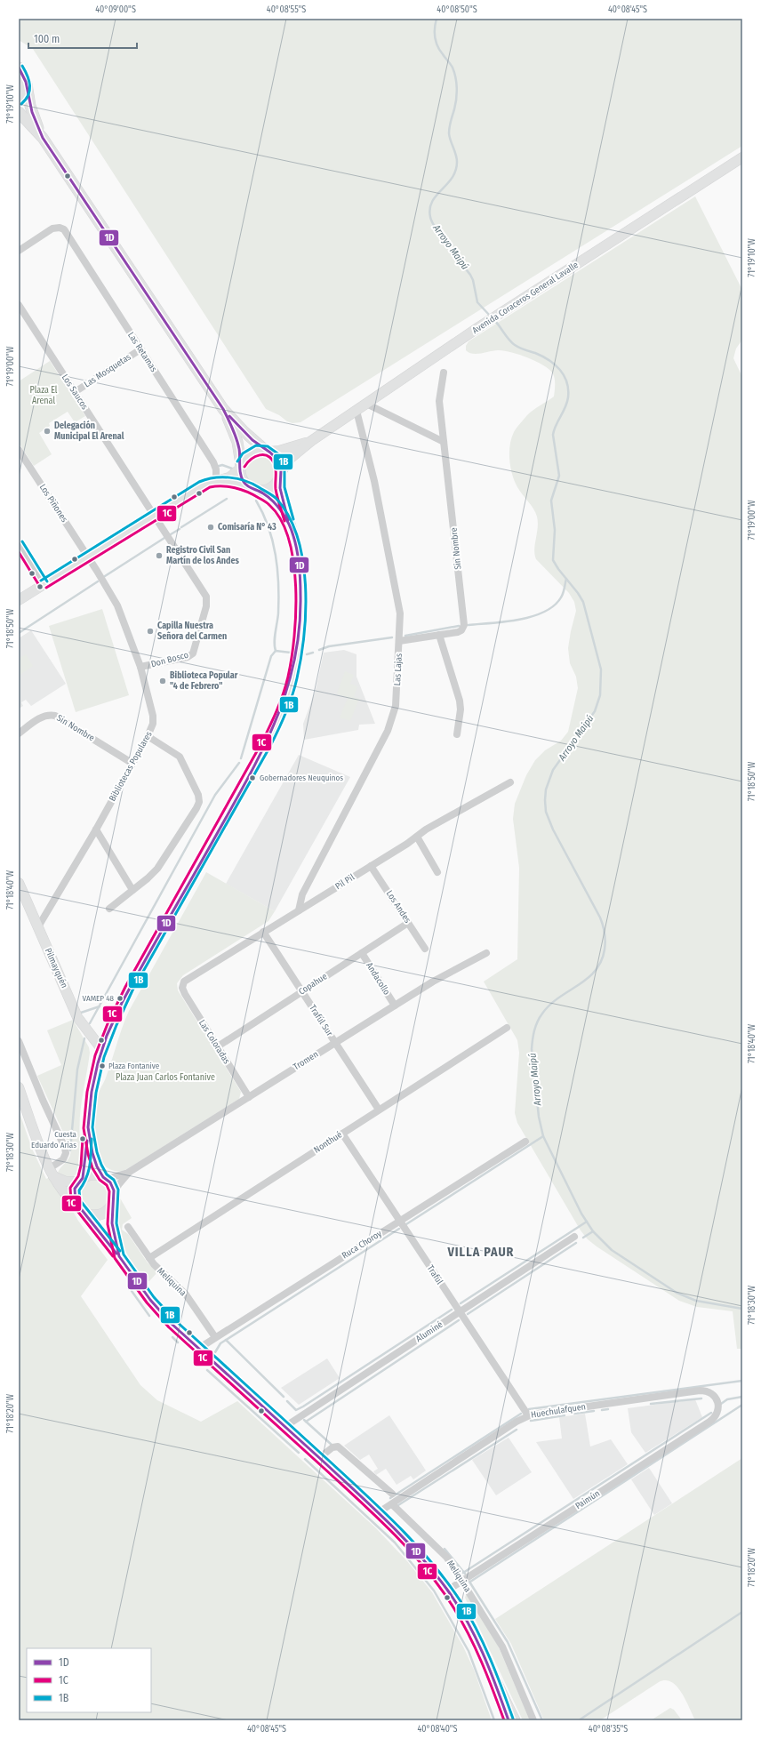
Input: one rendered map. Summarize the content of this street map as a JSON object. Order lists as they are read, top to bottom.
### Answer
{
  "streets": {
    "street": [
      "Avenida Coraceros General Lavalle",
      "Las Retamas",
      "Las Mosquetas",
      "Los Saucos",
      "Los Piñones",
      "Sin Nombre",
      "Don Bosco",
      "Las Lajas",
      "Bibliotecas Populares",
      "Pil Pil",
      "Los Andes",
      "Pilmayquén",
      "Andacollo",
      "Copahue",
      "Trafúl Sur",
      "Las Coloradas",
      "Tromen",
      "Nonthué",
      "Ruca Choroy",
      "Trafúl",
      "Meliquina",
      "Aluminé",
      "Huechulafquen",
      "Paimún"
    ]
  },
  "crossings": [
    ["Avenida Coraceros General Lavalle", "Las Lajas"],
    ["Las Retamas", "Las Mosquetas"],
    ["Las Mosquetas", "Los Saucos"],
    ["Los Saucos", "Don Bosco"],
    ["Los Piñones", "Bibliotecas Populares"],
    ["Sin Nombre", "Las Lajas"],
    ["Sin Nombre", "Bibliotecas Populares"],
    ["Don Bosco", "Bibliotecas Populares"],
    ["Las Lajas", "Pil Pil"],
    ["Bibliotecas Populares", "Pilmayquén"],
    ["Pil Pil", "Los Andes"],
    ["Pil Pil", "Trafúl Sur"],
    ["Pil Pil", "Las Coloradas"],
    ["Los Andes", "Copahue"],
    ["Andacollo", "Copahue"],
    ["Andacollo", "Tromen"],
    ["Copahue", "Trafúl Sur"],
    ["Copahue", "Las Coloradas"],
    ["Trafúl Sur", "Tromen"],
    ["Trafúl Sur", "Nonthué"],
    ["Las Coloradas", "Tromen"],
    ["Nonthué", "Trafúl"],
    ["Nonthué", "Meliquina"],
    ["Ruca Choroy", "Trafúl"],
    ["Ruca Choroy", "Meliquina"],
    ["Trafúl", "Aluminé"],
    ["Trafúl", "Huechulafquen"],
    ["Meliquina", "Huechulafquen"],
    ["Meliquina", "Paimún"],
    ["Huechulafquen", "Paimún"]
  ],
  "districts": ["VILLA PAUR"],
  "water": ["Arroyo Maipú"],
  "parks": ["Plaza El Arenal", "Plaza Juan Carlos Fontanive"],
  "places": [
    "Delegación Municipal El Arenal",
    "Comisaría N° 43",
    "Registro Civil San Martín de los Andes",
    "Capilla Nuestra Señora del Carmen",
    "Biblioteca Popular \"4 de Febrero\"",
    "Gobernadores Neuquinos",
    "VAMEP 48",
    "Plaza Fontanive",
    "Cuesta Eduardo Arias"
  ],
  "lines": ["transit line 1B", "transit line 1D", "transit line 1C"],
  "legend": ["1D", "1C", "1B"],
  "scale_bar": "100 m",
  "coordinates": [
    "40°09'00\"S",
    "40°08'55\"S",
    "40°08'50\"S",
    "40°08'45\"S",
    "71°19'10\"W",
    "71°19'00\"W",
    "71°18'50\"W",
    "71°18'40\"W",
    "71°18'30\"W",
    "71°18'20\"W",
    "40°08'40\"S",
    "40°08'35\"S"
  ]
}
